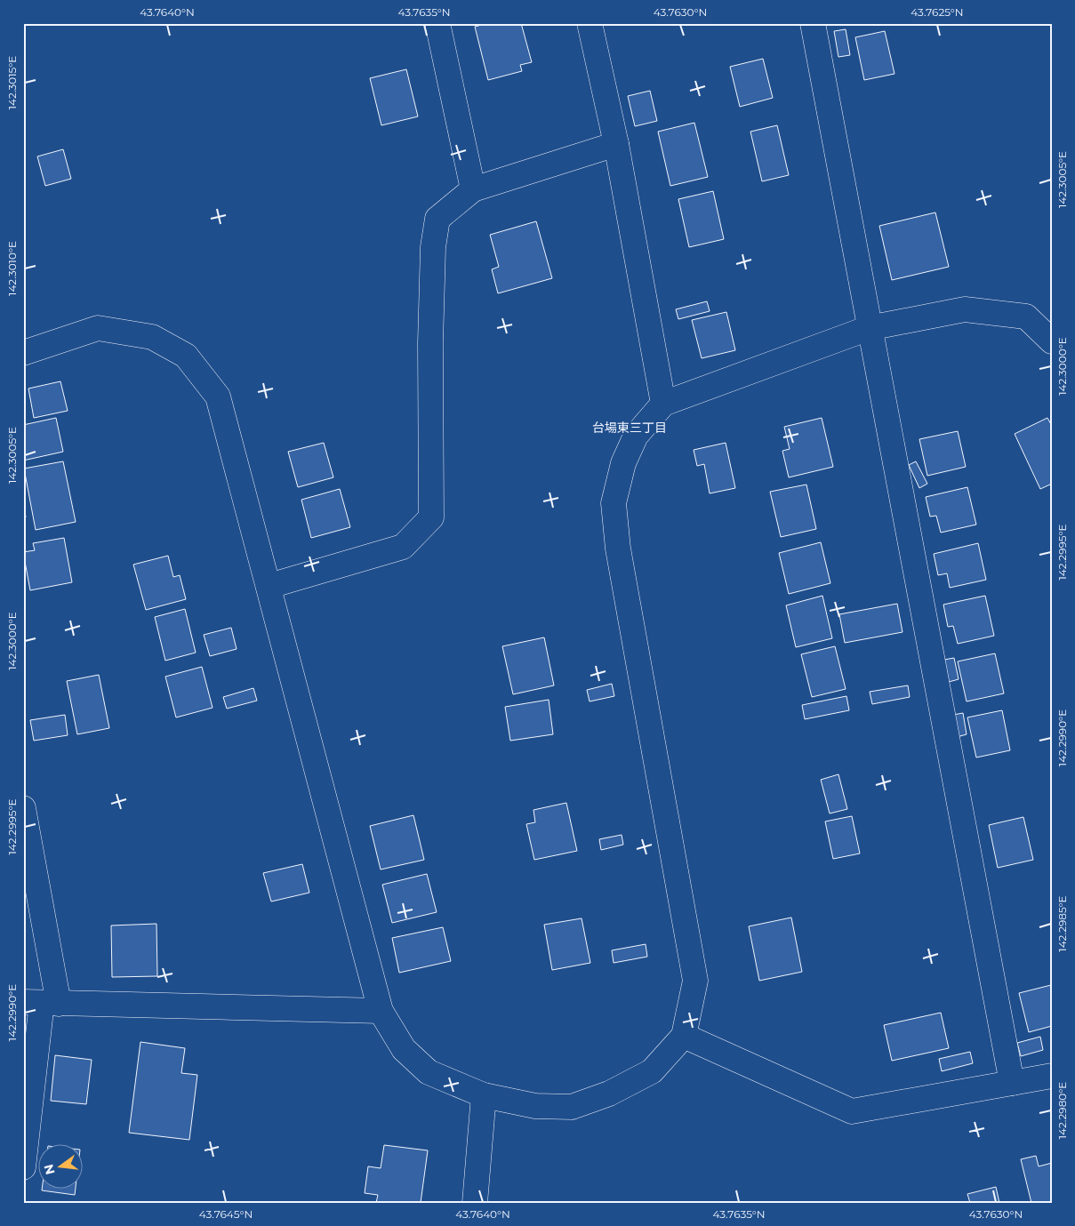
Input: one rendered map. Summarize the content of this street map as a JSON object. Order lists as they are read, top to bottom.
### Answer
{
  "districts": ["台場東三丁目"],
  "north": "left",
  "coordinates": [
    "43.7640°N",
    "43.7635°N",
    "43.7630°N",
    "43.7625°N",
    "142.3015°E",
    "142.3005°E",
    "142.3010°E",
    "142.3000°E",
    "142.2995°E",
    "142.2990°E",
    "142.2985°E",
    "142.2980°E",
    "43.7645°N"
  ]
}
